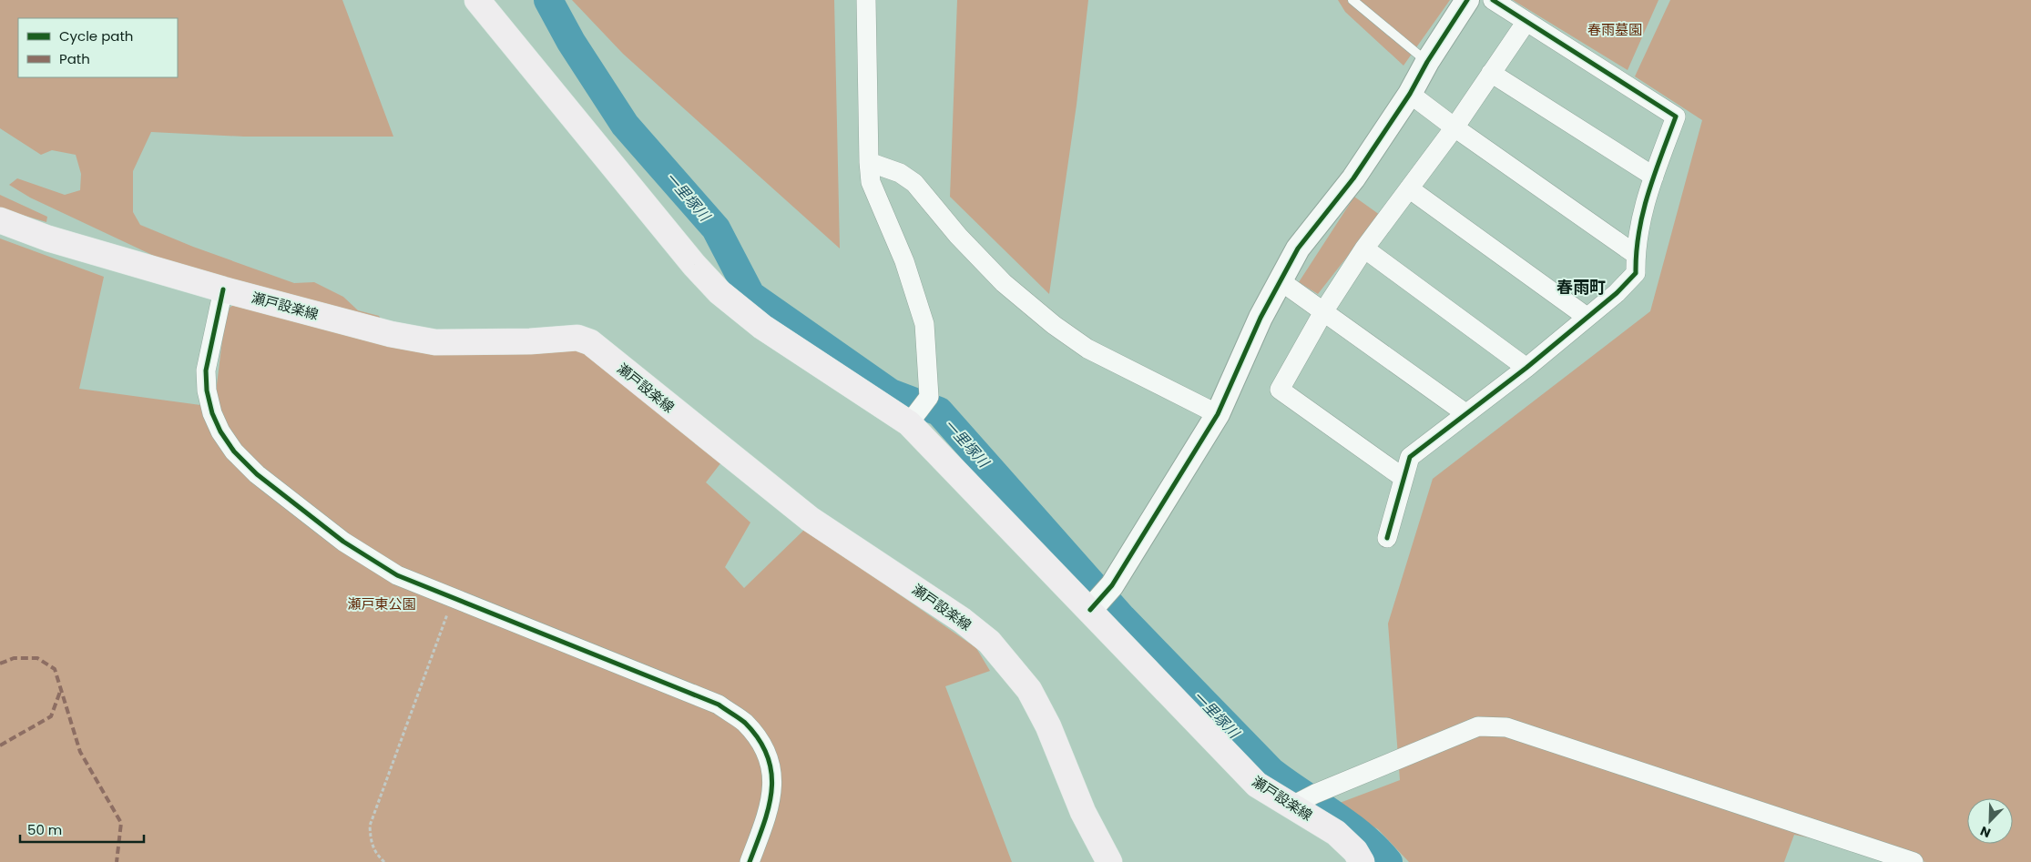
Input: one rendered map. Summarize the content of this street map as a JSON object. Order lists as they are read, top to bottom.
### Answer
{
  "streets": {
    "main road": ["瀬戸設楽線"]
  },
  "districts": ["春雨町"],
  "water": ["一里塚川"],
  "parks": ["春雨墓園", "瀬戸東公園"],
  "legend": ["Cycle path", "Path"],
  "scale_bar": "50 m",
  "north": "bottom left"
}
